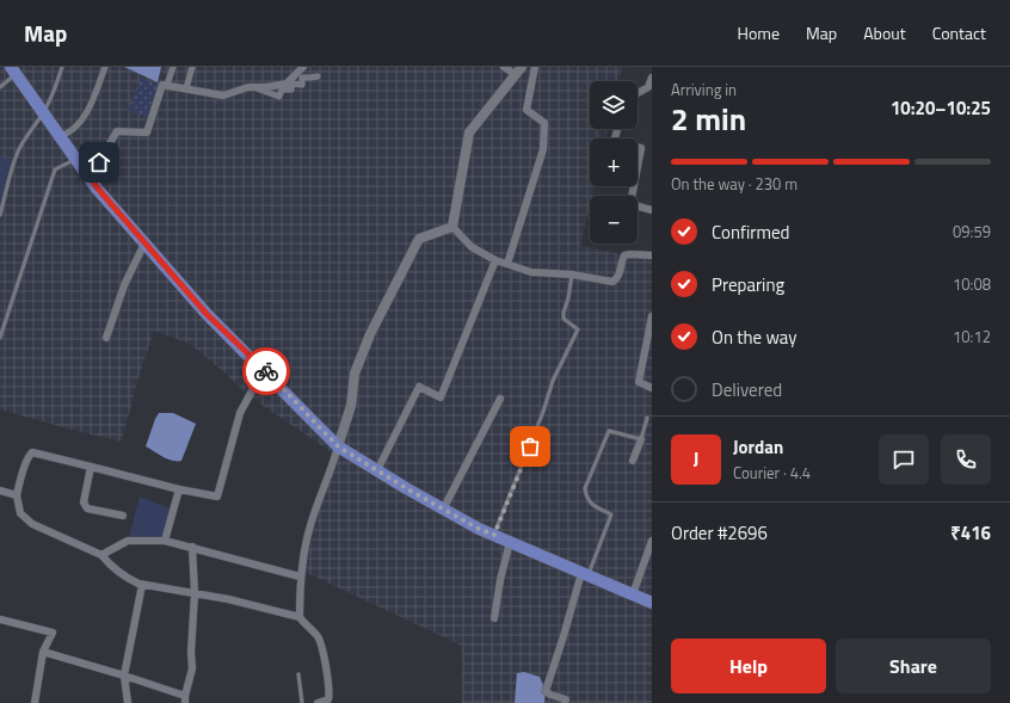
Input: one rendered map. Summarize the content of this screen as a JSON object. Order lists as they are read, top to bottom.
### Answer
{
  "page": {
    "header": "Map",
    "nav": [
      "Home",
      "Map",
      "About",
      "Contact"
    ],
    "heading": ["2 min", "Arriving in", "10:20–10:25"],
    "panel": [
      "Jordan",
      "Courier · 4.4",
      "Order #2696",
      "₹416"
    ],
    "map_buttons": ["+", "−"],
    "bar": "On the way · 230 m",
    "list": [
      ["Confirmed", "09:59"],
      ["Preparing", "10:08"],
      ["On the way", "10:12"],
      "Delivered"
    ],
    "round": "J",
    "buttons": ["Help", "Share"]
  }
}
